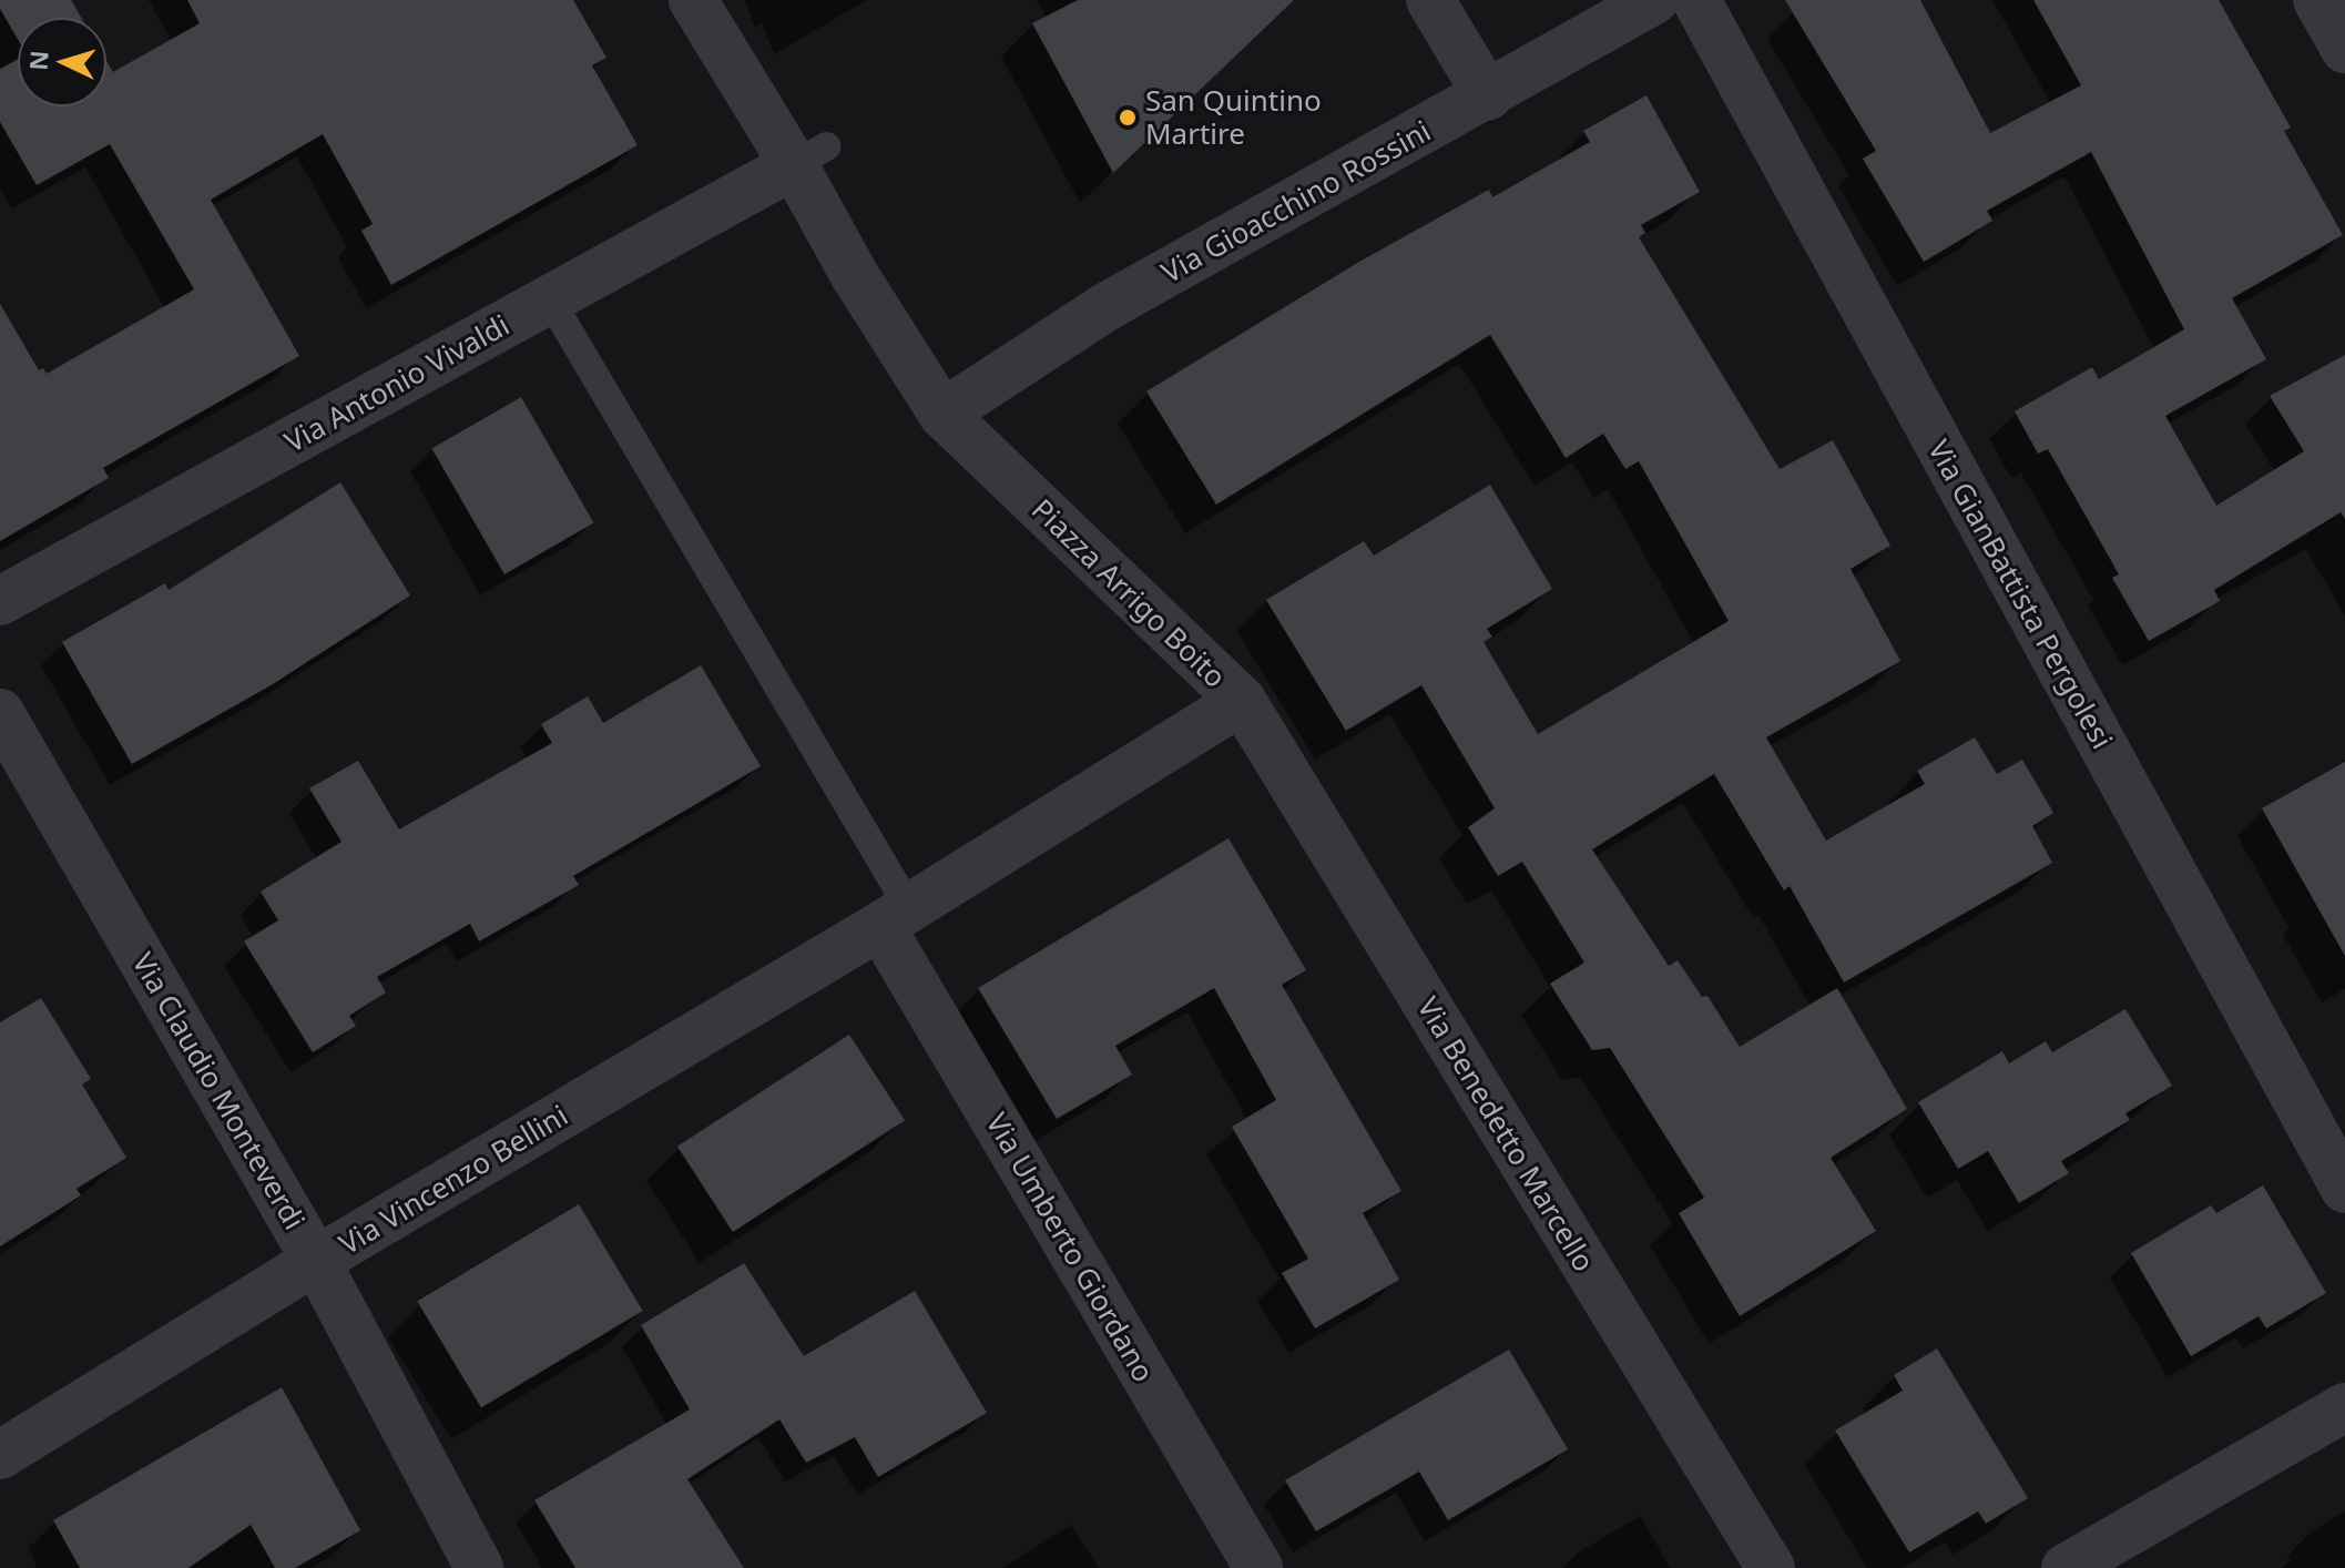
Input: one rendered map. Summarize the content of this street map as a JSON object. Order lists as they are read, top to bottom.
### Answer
{
  "streets": {
    "street": [
      "Via Gioacchino Rossini",
      "Via Antonio Vivaldi",
      "Piazza Arrigo Boito",
      "Via GianBattista Pergolesi",
      "Via Claudio Monteverdi",
      "Via Benedetto Marcello",
      "Via Vincenzo Bellini",
      "Via Umberto Giordano"
    ]
  },
  "crossings": [
    ["Via Gioacchino Rossini", "Piazza Arrigo Boito"],
    ["Via Antonio Vivaldi", "Piazza Arrigo Boito"],
    ["Piazza Arrigo Boito", "Via Benedetto Marcello"],
    ["Piazza Arrigo Boito", "Via Vincenzo Bellini"],
    ["Piazza Arrigo Boito", "Via Umberto Giordano"],
    ["Via Claudio Monteverdi", "Via Vincenzo Bellini"],
    ["Via Vincenzo Bellini", "Via Umberto Giordano"]
  ],
  "places": ["San Quintino Martire"],
  "north": "left"
}
